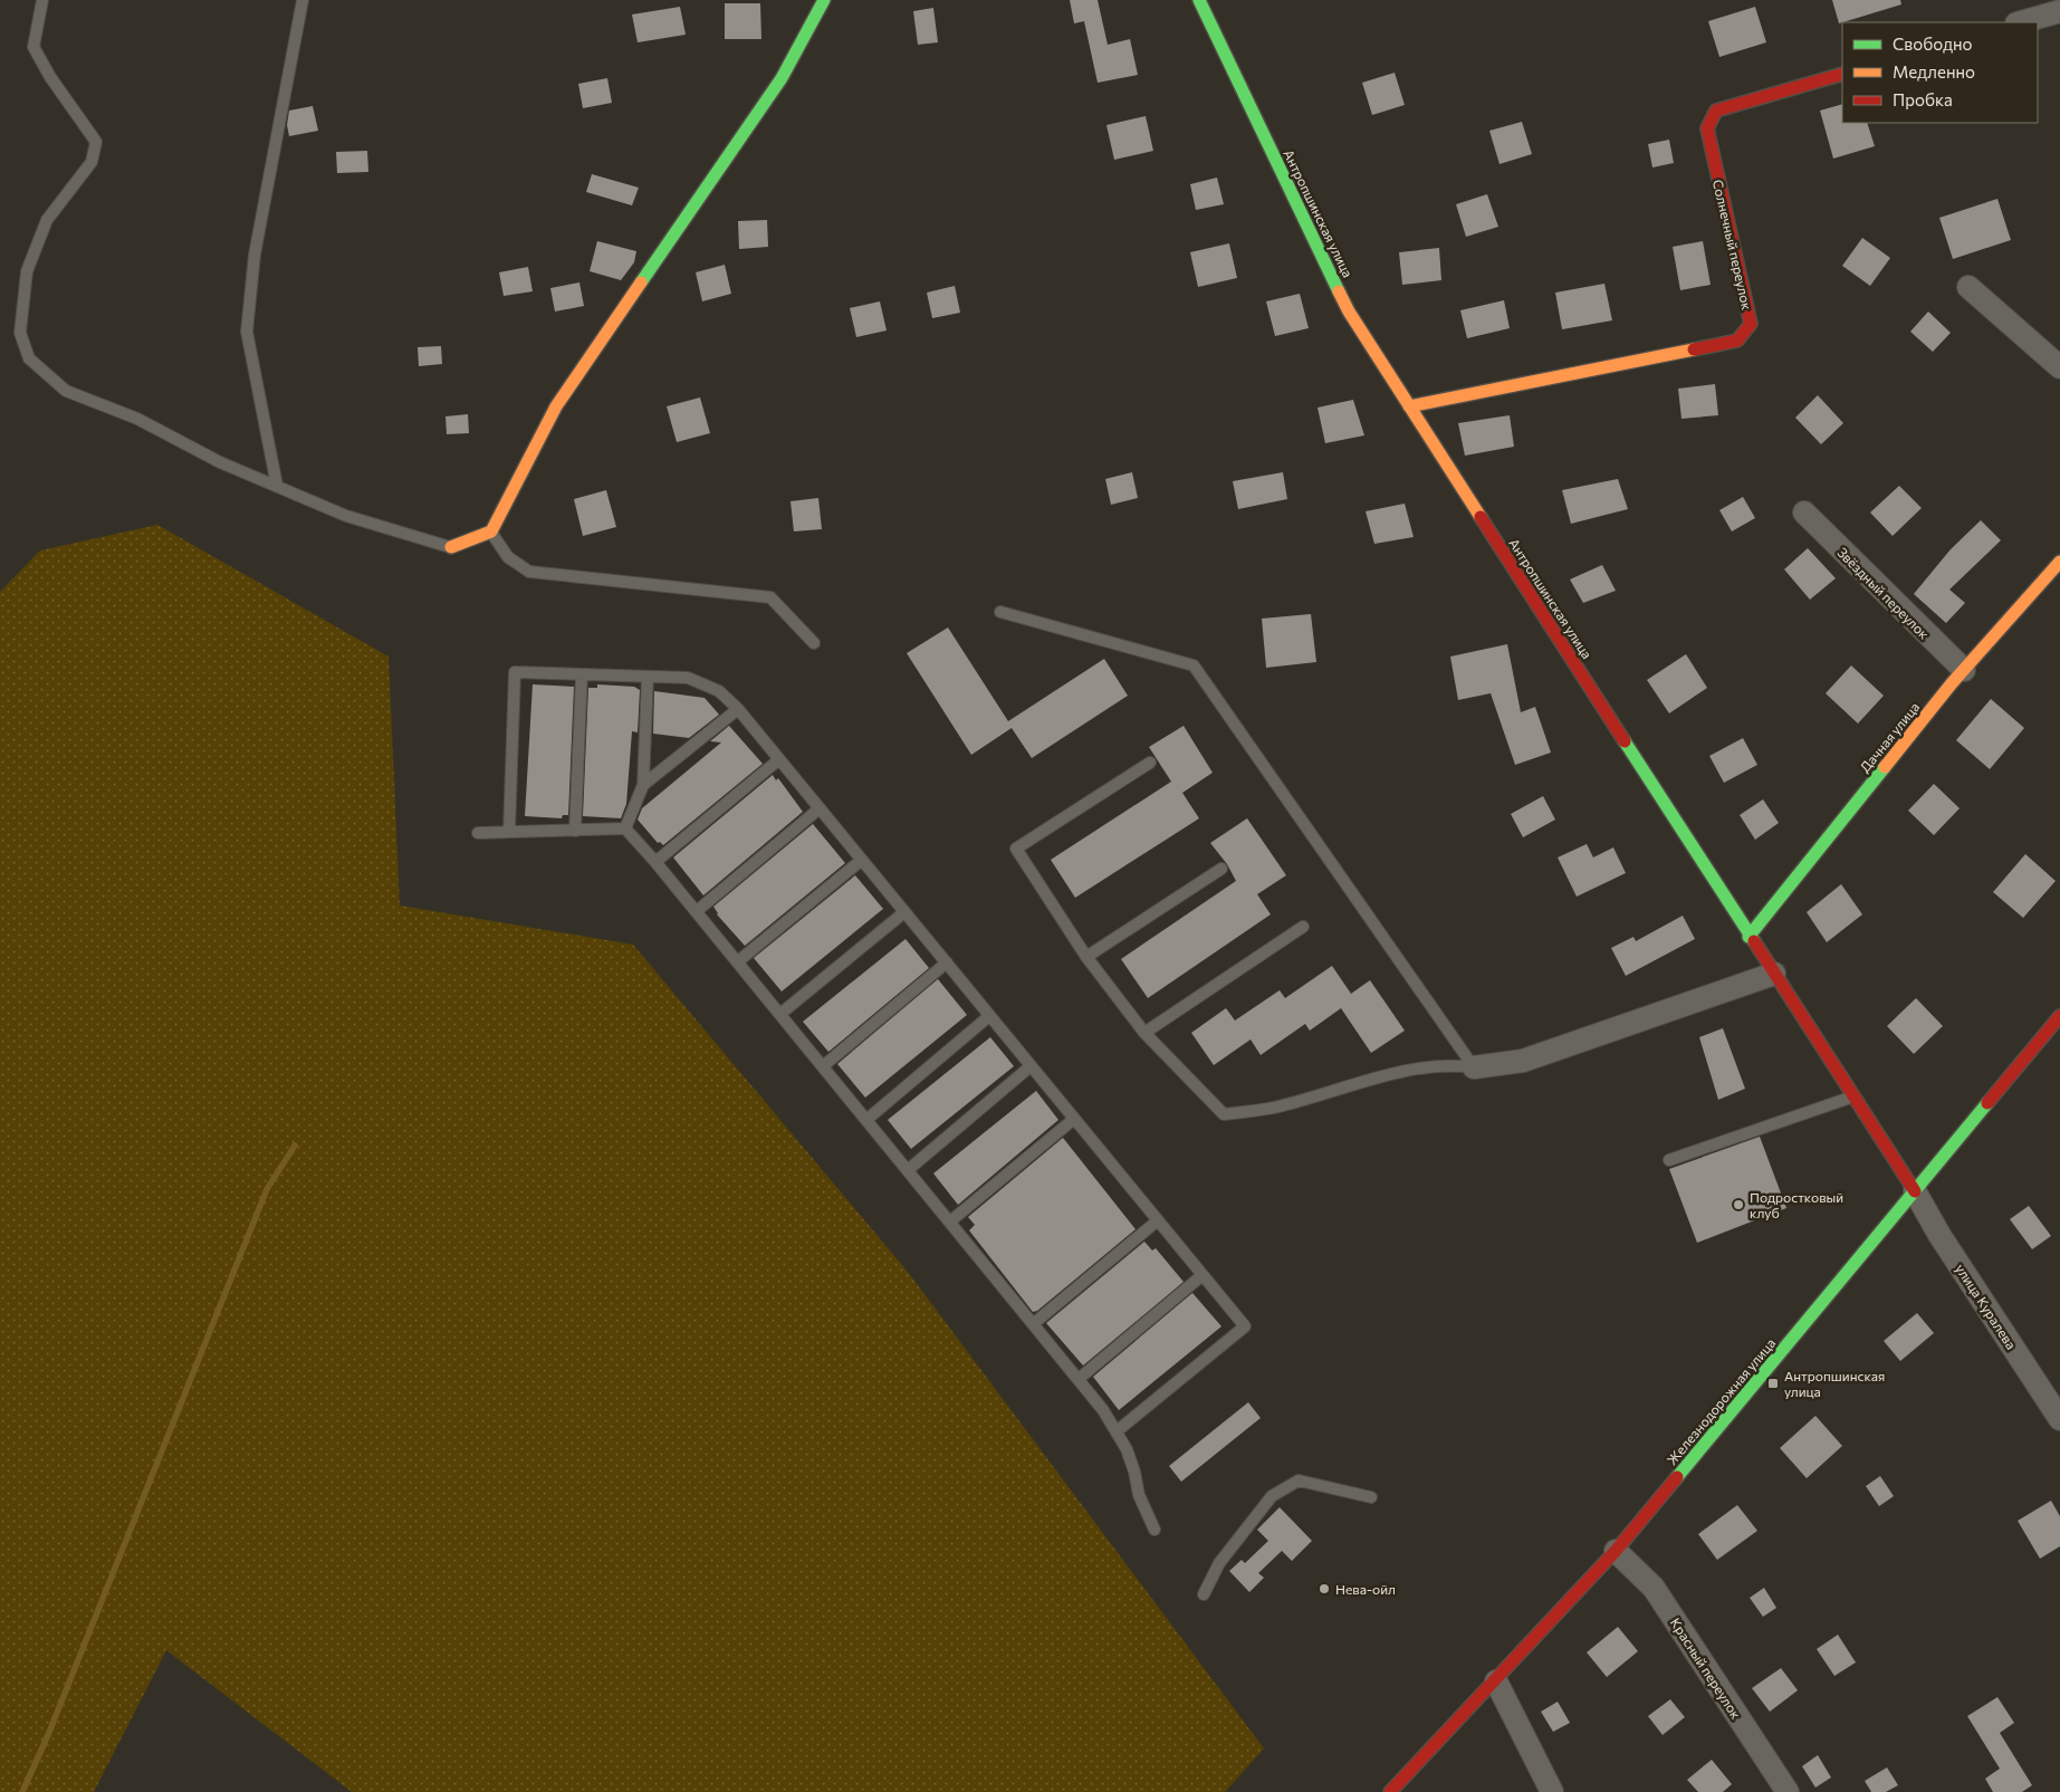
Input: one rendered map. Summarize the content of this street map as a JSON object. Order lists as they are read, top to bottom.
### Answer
{
  "streets": {
    "street": [
      "Антропшинская улица",
      "Солнечный переулок",
      "Звёздный переулок",
      "Дачная улица",
      "улица Куралева",
      "Железнодорожная улица",
      "Красный переулок"
    ]
  },
  "crossings": [
    ["Антропшинская улица", "Солнечный переулок"],
    ["Антропшинская улица", "Дачная улица"],
    ["Антропшинская улица", "улица Куралева"],
    ["Антропшинская улица", "Железнодорожная улица"],
    ["Звёздный переулок", "Дачная улица"],
    ["улица Куралева", "Железнодорожная улица"],
    ["Железнодорожная улица", "Красный переулок"]
  ],
  "places": {
    "other": ["Подростковый клуб", "Нева-ойл"],
    "transit": ["Антропшинская улица"]
  },
  "legend": ["Свободно", "Медленно", "Пробка"]
}
